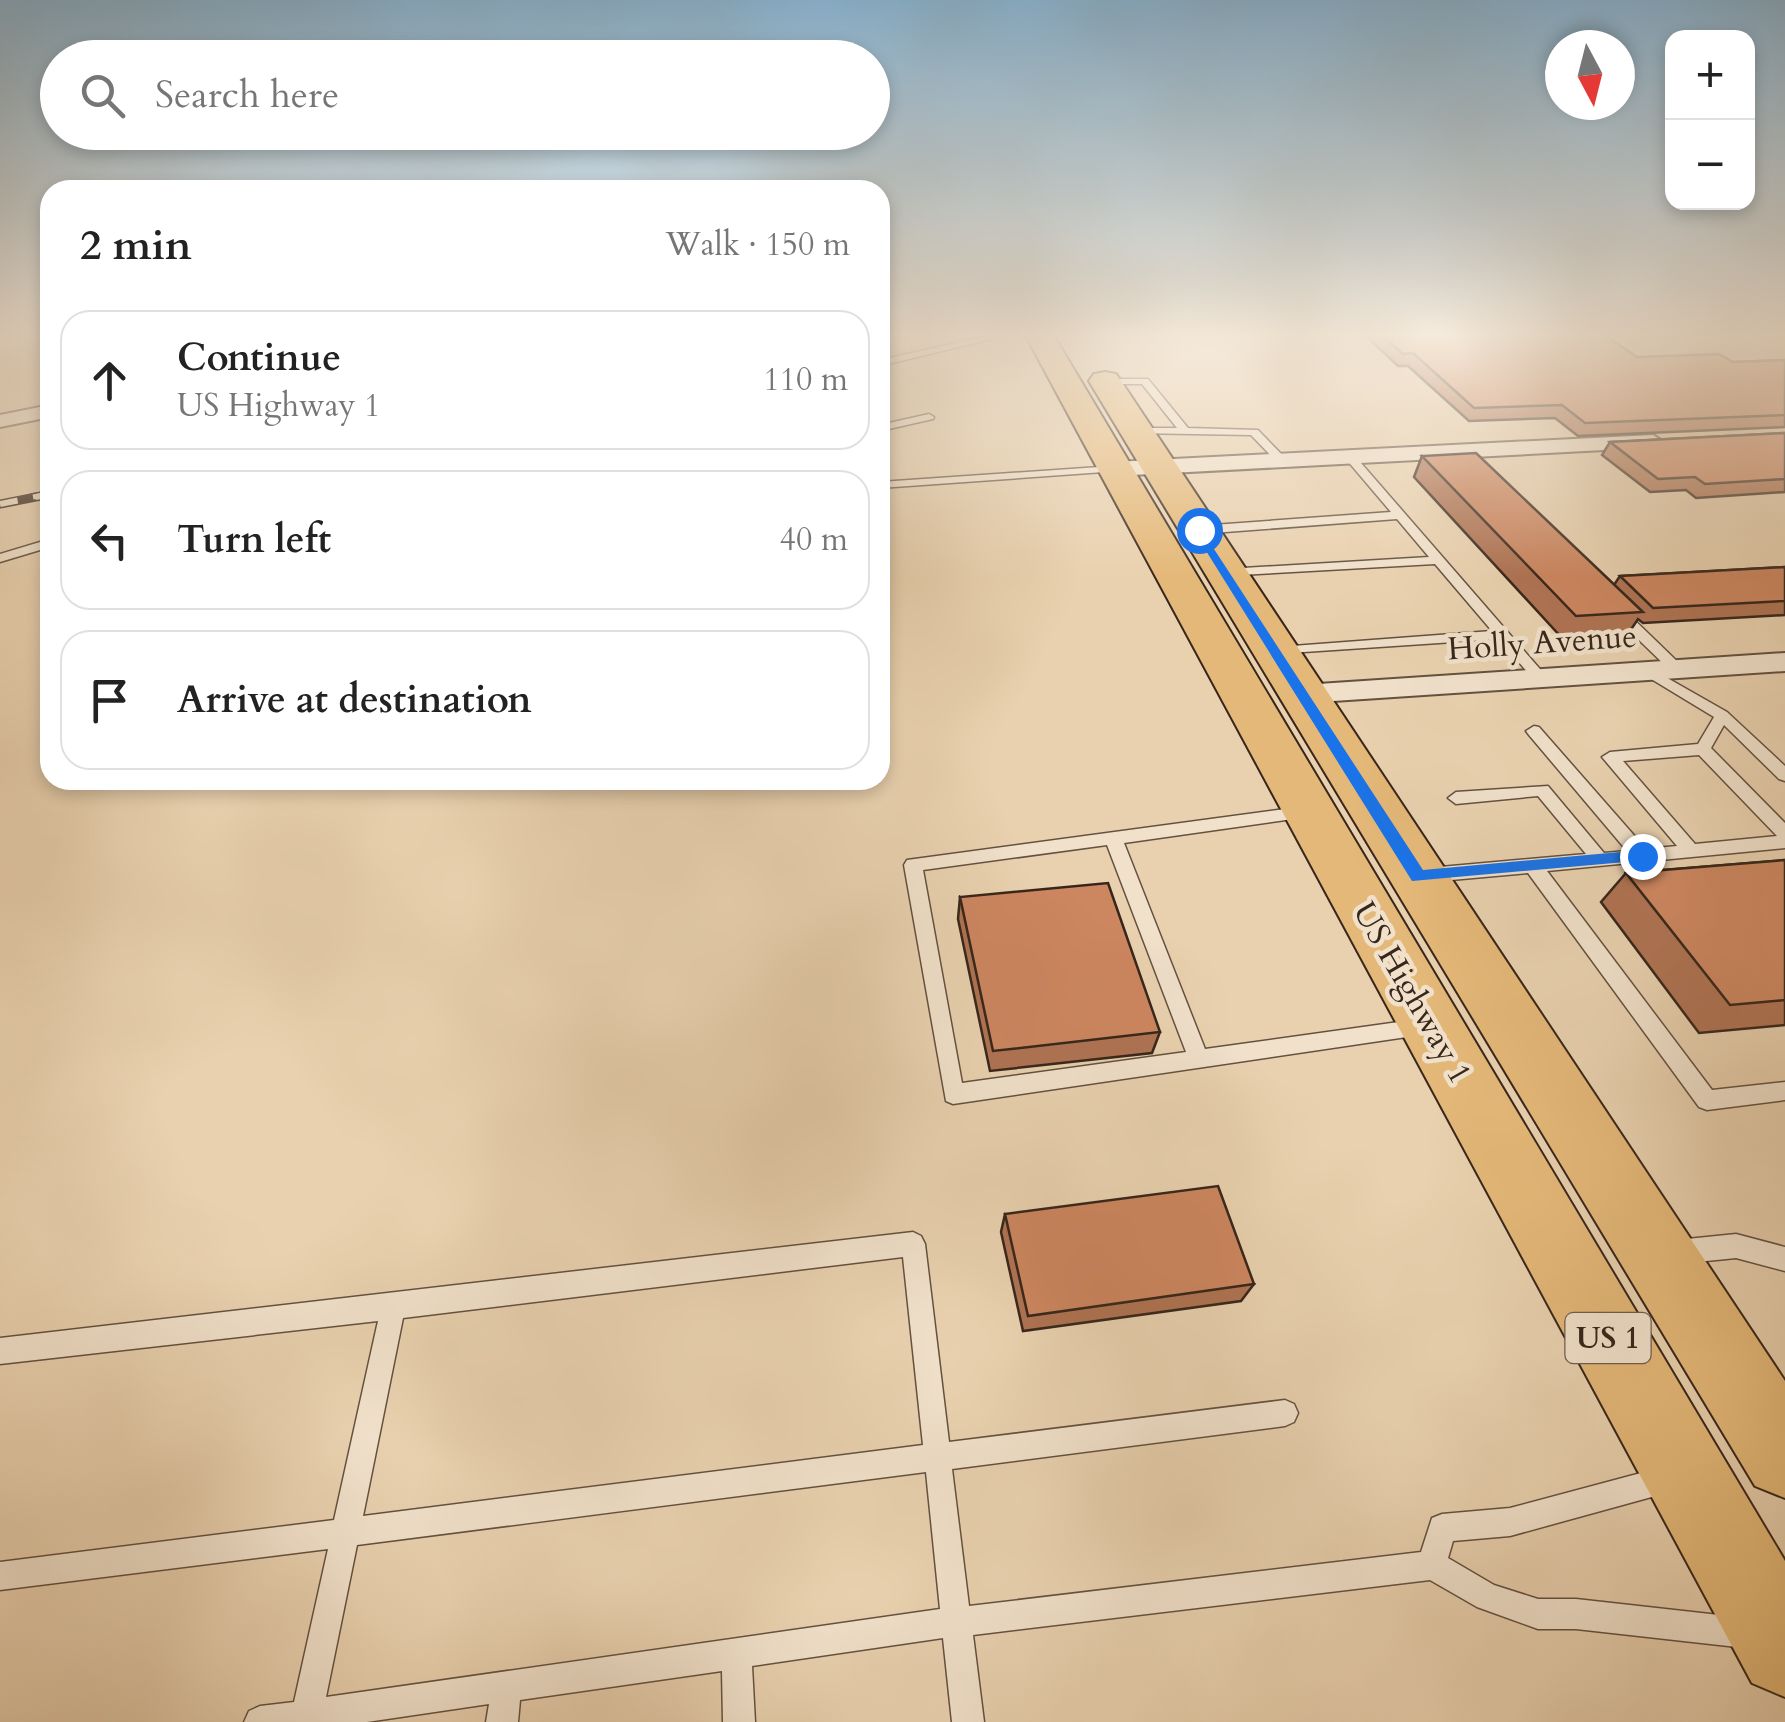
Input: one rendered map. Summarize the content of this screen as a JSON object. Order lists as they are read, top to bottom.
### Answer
{
  "streets": {
    "main road": ["US Highway 1", "US 1"],
    "street": ["Holly Avenue"]
  },
  "crossings": [
    ["Holly Avenue", "US Highway 1"]
  ],
  "north": "bottom",
  "page": {
    "map_buttons": ["+", "−"],
    "search": "Search here",
    "heading": ["2 min", "Walk · 150 m"],
    "list": [
      ["Continue", "US Highway 1", "110 m"],
      ["Turn left", "40 m"],
      "Arrive at destination"
    ]
  }
}
